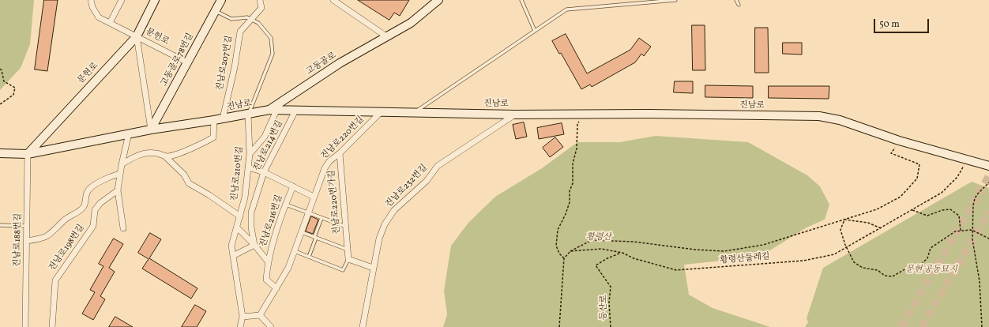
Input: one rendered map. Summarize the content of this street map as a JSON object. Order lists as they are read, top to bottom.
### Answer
{
  "streets": {
    "main road": [
      "고동골로78번길",
      "고동골로",
      "문현로",
      "진남로"
    ],
    "street": [
      "문헌로",
      "진남로207번길",
      "진남로220번길",
      "진남로214번길",
      "진남로210번길",
      "진남로232번길",
      "진남로220번가길",
      "진남로216번길",
      "진남로188번길",
      "진남로198번길"
    ],
    "path": ["황령산둘레길", "등산로"]
  },
  "crossings": [
    ["문헌로", "고동골로78번길"],
    ["문헌로", "문현로"],
    ["고동골로78번길", "진남로"],
    ["진남로207번길", "진남로"],
    ["고동골로", "진남로"],
    ["문현로", "진남로"],
    ["문현로", "진남로188번길"],
    ["진남로", "진남로220번길"],
    ["진남로", "진남로214번길"],
    ["진남로", "진남로210번길"],
    ["진남로", "진남로232번길"],
    ["진남로", "진남로188번길"],
    ["진남로", "황령산둘레길"],
    ["진남로220번길", "진남로220번가길"],
    ["진남로220번길", "진남로216번길"],
    ["진남로188번길", "진남로198번길"],
    ["황령산둘레길", "등산로"]
  ],
  "parks": ["황령산", "문현 공동묘지"],
  "scale_bar": "50 m"
}
